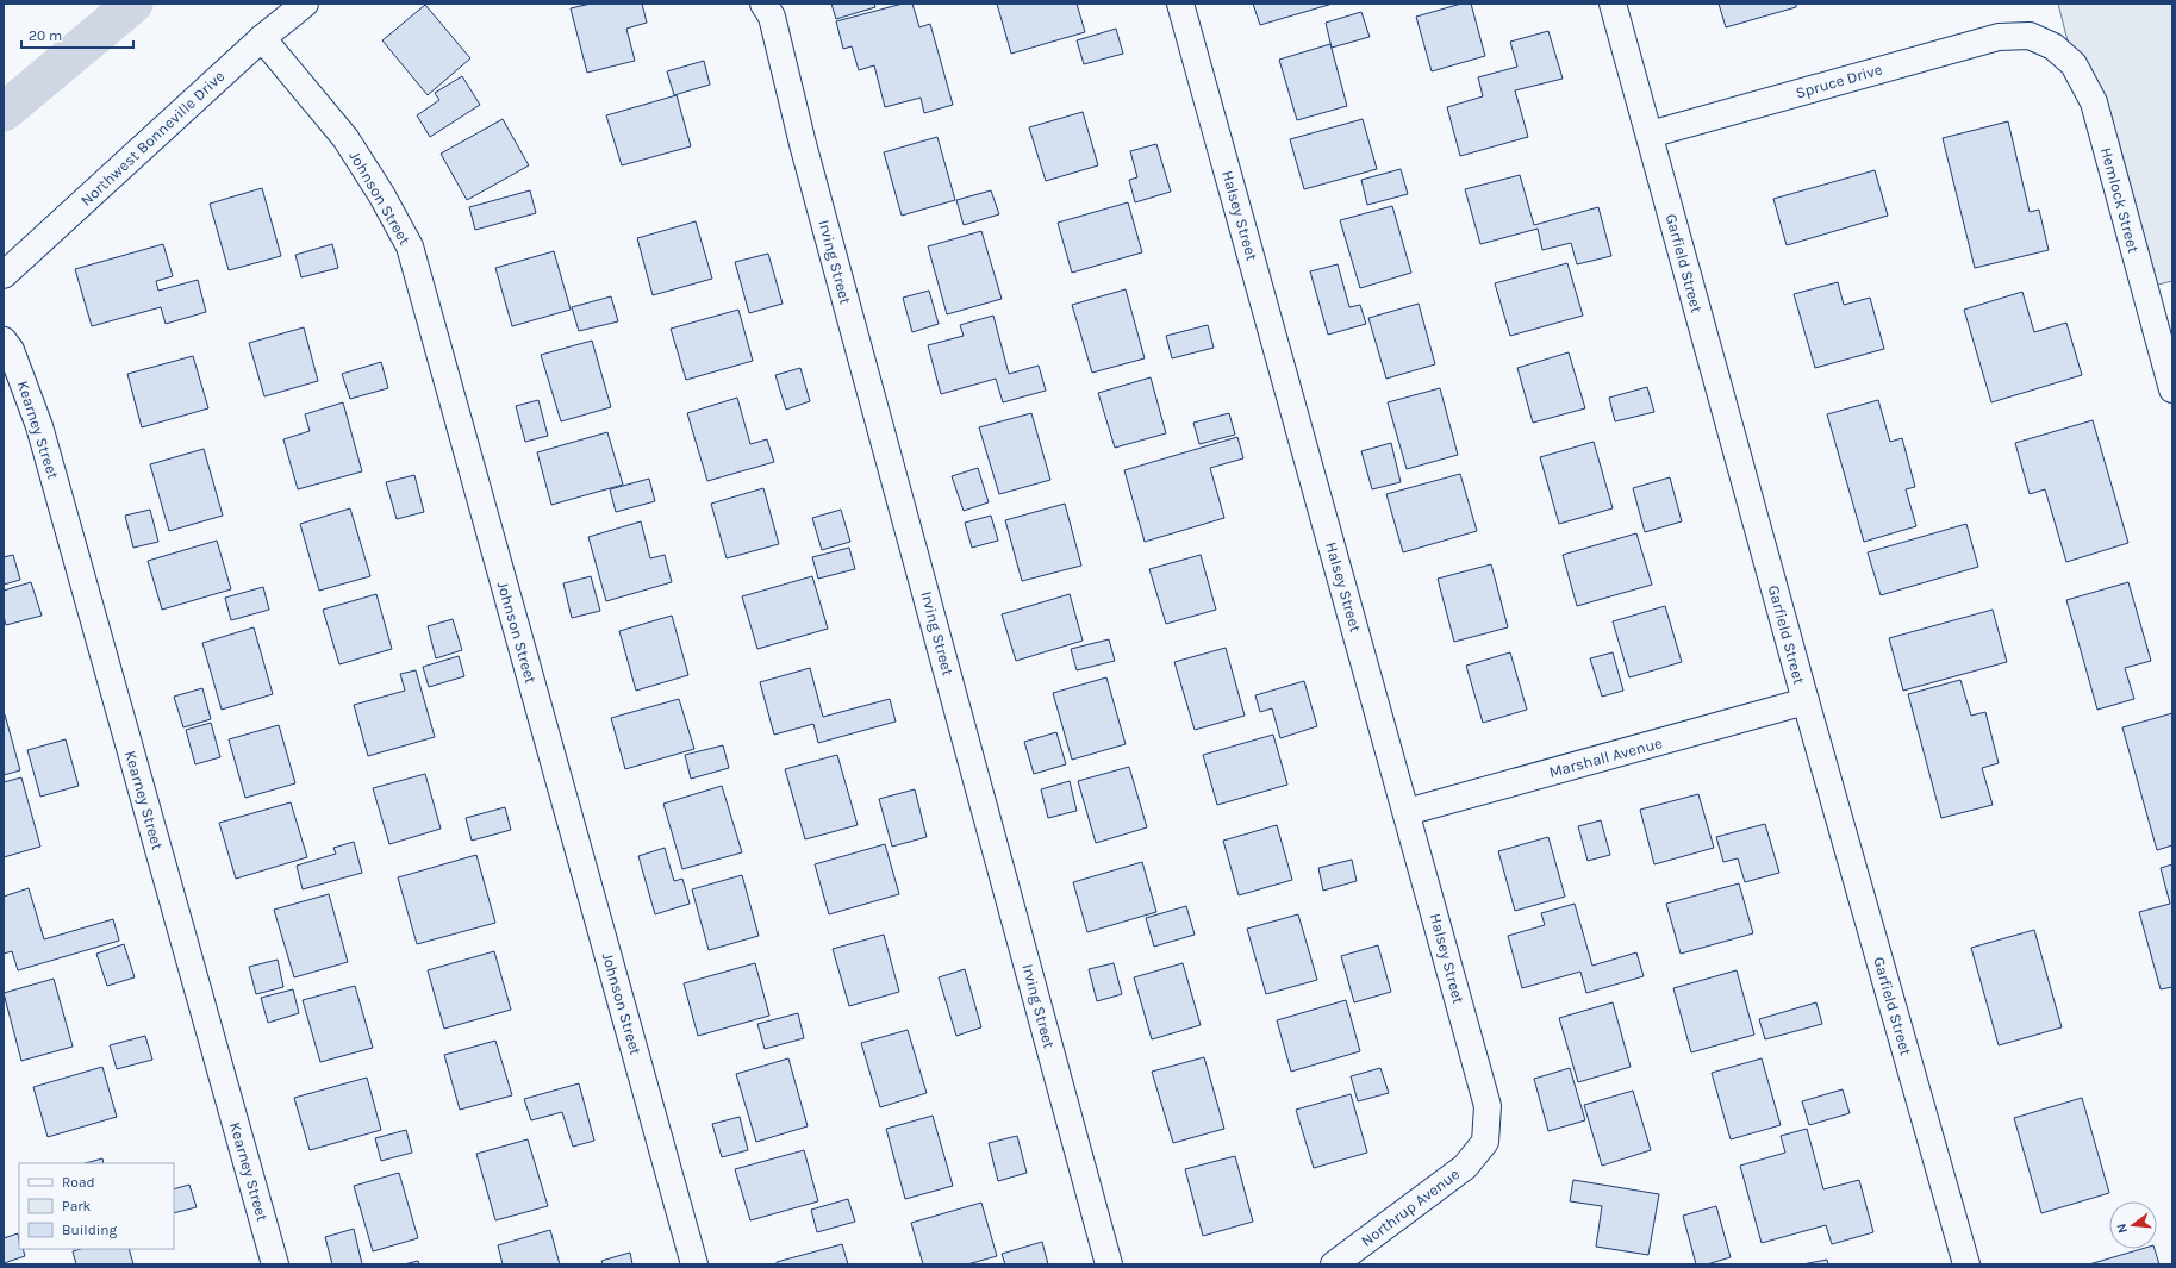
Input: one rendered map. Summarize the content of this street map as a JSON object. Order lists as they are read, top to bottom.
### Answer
{
  "streets": {
    "street": [
      "Spruce Drive",
      "Northwest Bonneville Drive",
      "Johnson Street",
      "Hemlock Street",
      "Halsey Street",
      "Irving Street",
      "Garfield Street",
      "Kearney Street",
      "Marshall Avenue",
      "Northrup Avenue"
    ]
  },
  "crossings": [
    ["Spruce Drive", "Hemlock Street"],
    ["Spruce Drive", "Garfield Street"],
    ["Northwest Bonneville Drive", "Johnson Street"],
    ["Halsey Street", "Marshall Avenue"],
    ["Halsey Street", "Northrup Avenue"],
    ["Garfield Street", "Marshall Avenue"]
  ],
  "legend": ["Road", "Park", "Building"],
  "scale_bar": "20 m",
  "north": "left"
}
